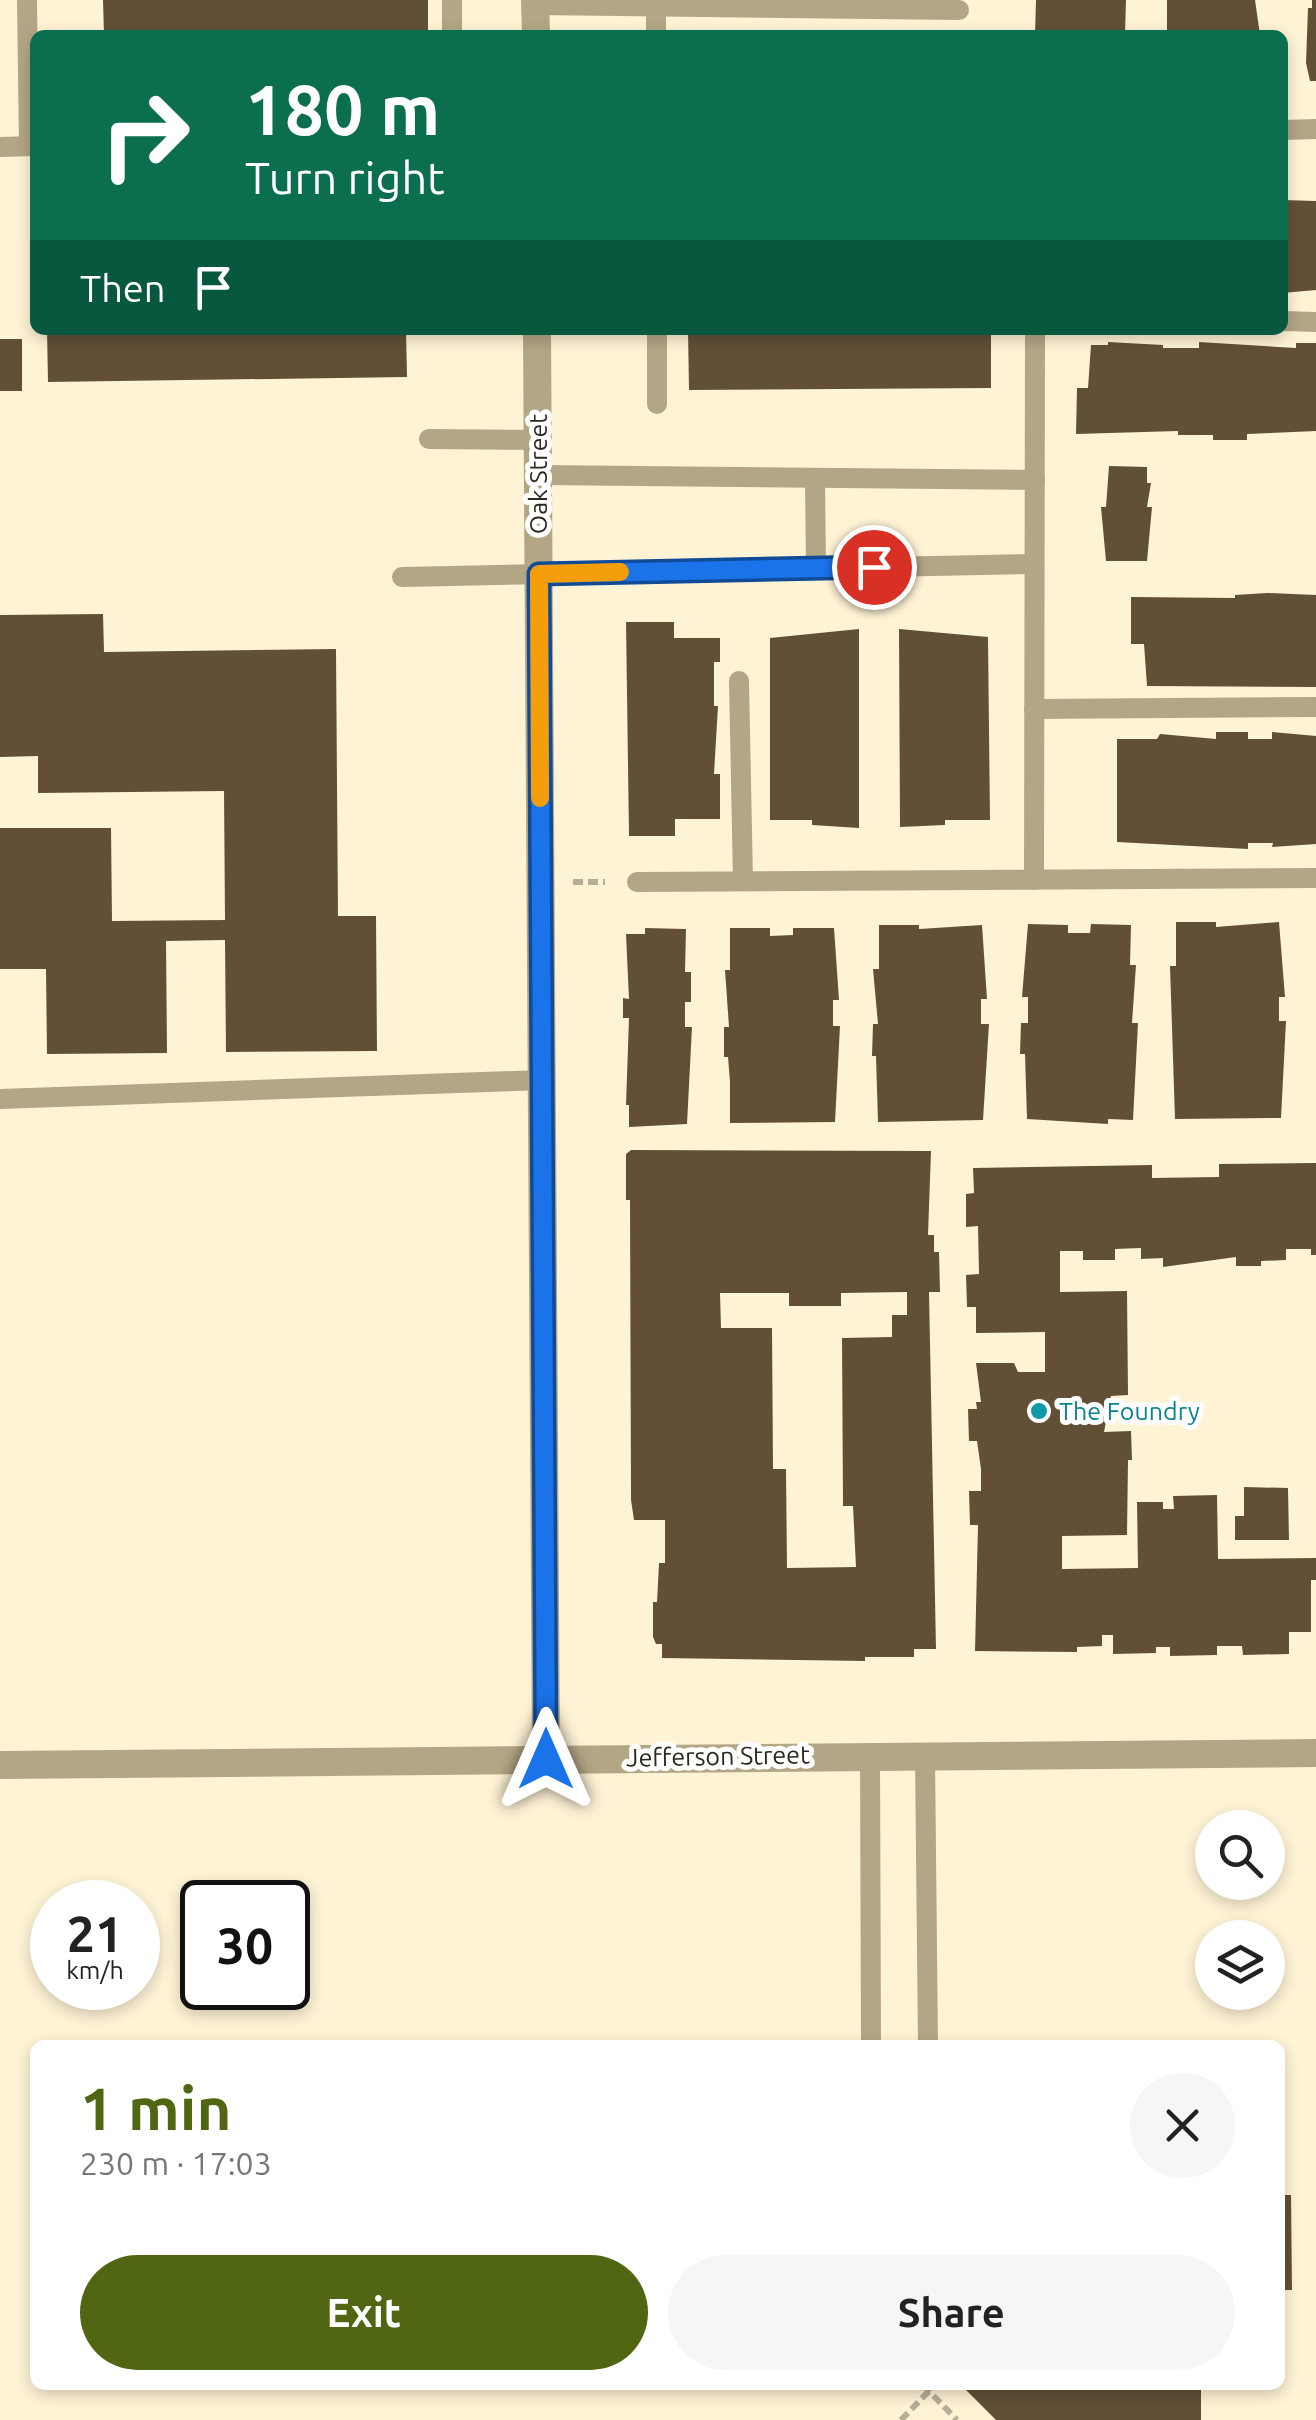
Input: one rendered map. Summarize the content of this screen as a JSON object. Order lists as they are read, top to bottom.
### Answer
{
  "streets": {
    "street": ["Oak Street", "Jefferson Street"]
  },
  "crossings": [
    ["Oak Street", "Jefferson Street"]
  ],
  "places": ["The Foundry"],
  "page": {
    "turn": ["180 m", "Turn right"],
    "then": "Then",
    "speed": "21 km/h",
    "limit": "30",
    "heading": ["1 min", "230 m · 17:03"],
    "buttons": ["Exit", "Share"]
  }
}
